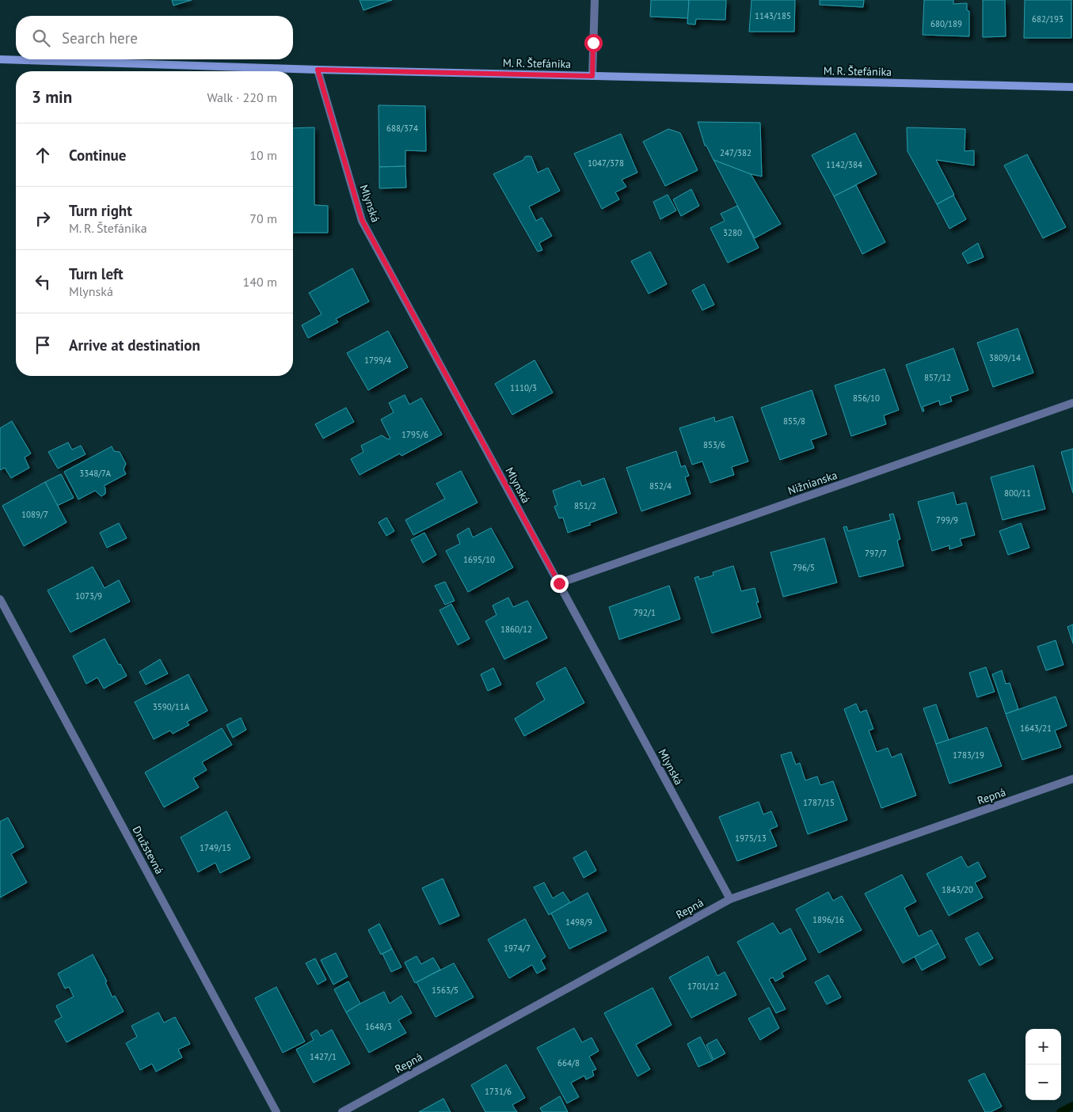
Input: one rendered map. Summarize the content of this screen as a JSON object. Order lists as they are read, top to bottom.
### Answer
{
  "streets": {
    "street": [
      "M. R. Štefánika",
      "Mlynská",
      "Nižnianska",
      "Repná",
      "Družstevná"
    ]
  },
  "crossings": [
    ["M. R. Štefánika", "Mlynská"],
    ["Mlynská", "Nižnianska"],
    ["Mlynská", "Repná"]
  ],
  "house_numbers": [
    "1143/185",
    "682/193",
    "680/189",
    "688/374",
    "247/382",
    "1047/378",
    "1142/384",
    "3280",
    "3809/14",
    "1799/4",
    "857/12",
    "1110/3",
    "856/10",
    "855/8",
    "1795/6",
    "853/6",
    "3348/7A",
    "852/4",
    "800/11",
    "851/2",
    "1089/7",
    "799/9",
    "797/7",
    "1695/10",
    "796/5",
    "1073/9",
    "792/1",
    "1860/12",
    "3590/11A",
    "1643/21",
    "1783/19",
    "1787/15",
    "1975/13",
    "1749/15",
    "1843/20",
    "1896/16",
    "1498/9",
    "1974/7",
    "1701/12",
    "1563/5",
    "1648/3",
    "1427/1",
    "664/8",
    "1731/6"
  ],
  "page": {
    "search": "Search here",
    "heading": ["3 min", "Walk · 220 m"],
    "list": [
      ["Continue", "10 m"],
      ["Turn right", "M. R. Štefánika", "70 m"],
      ["Turn left", "Mlynská", "140 m"],
      "Arrive at destination"
    ],
    "map_buttons": ["+", "−"]
  }
}
